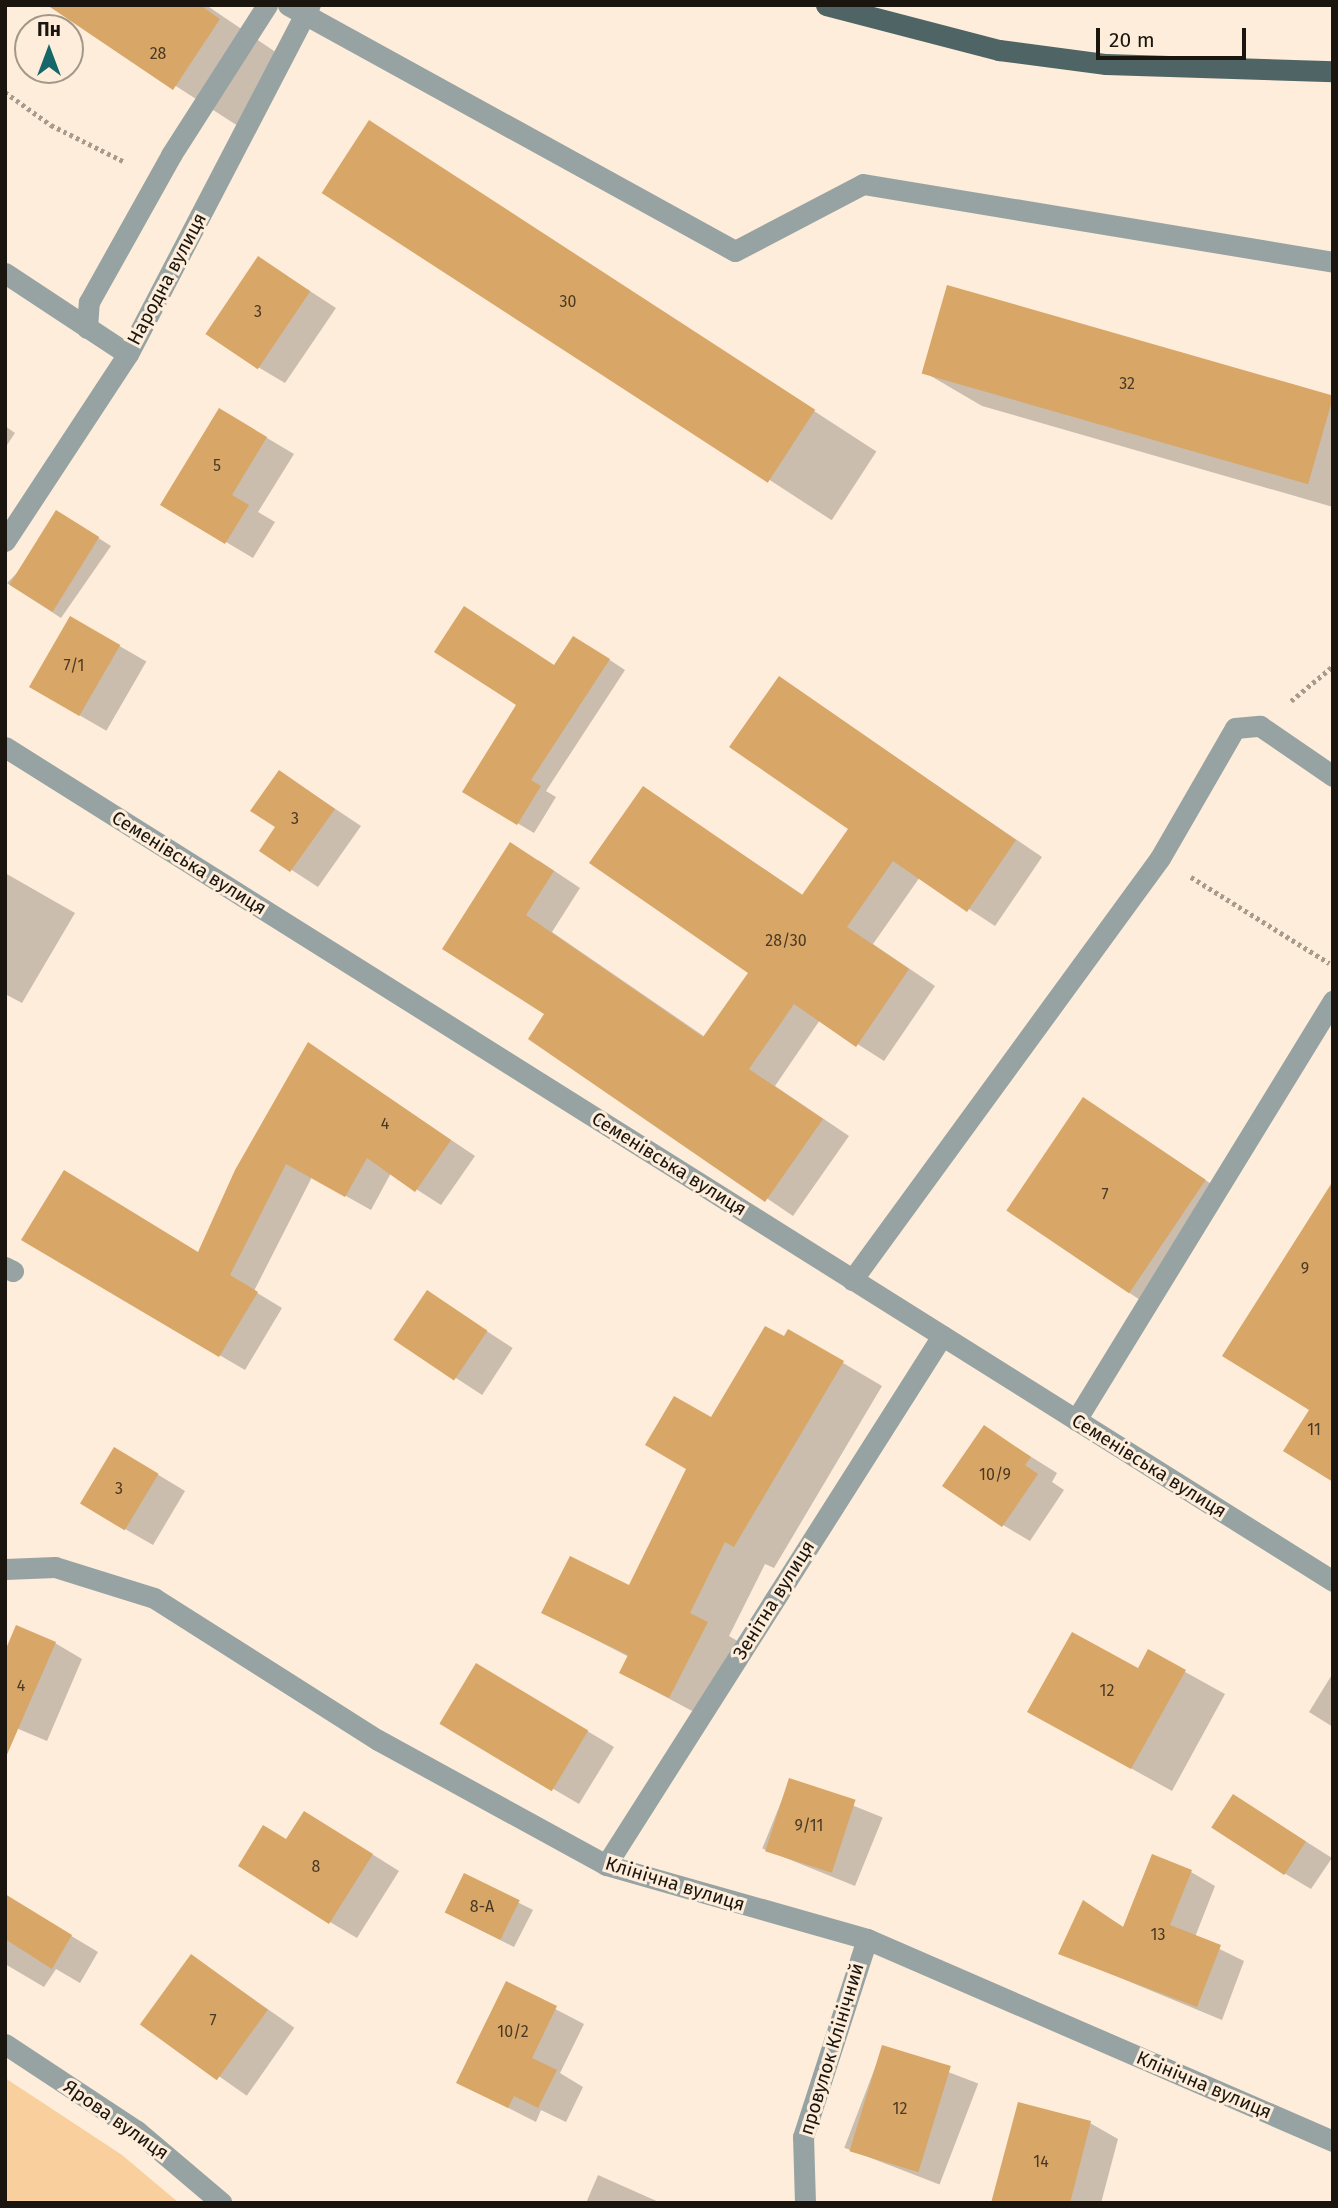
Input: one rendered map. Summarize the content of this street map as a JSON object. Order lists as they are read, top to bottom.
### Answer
{
  "streets": {
    "street": [
      "Народна вулиця",
      "Семенівська вулиця",
      "Зенітна вулиця",
      "Клінічна вулиця",
      "провулок Клінічний",
      "Ярова вулиця"
    ]
  },
  "crossings": [
    ["Семенівська вулиця", "Зенітна вулиця"],
    ["Зенітна вулиця", "Клінічна вулиця"],
    ["Клінічна вулиця", "провулок Клінічний"]
  ],
  "house_numbers": [
    "28",
    "30",
    "3",
    "32",
    "5",
    "7/1",
    "3",
    "28/30",
    "4",
    "7",
    "9",
    "11",
    "10/9",
    "3",
    "4",
    "12",
    "9/11",
    "8",
    "8-А",
    "13",
    "7",
    "10/2",
    "12",
    "14"
  ],
  "scale_bar": "20 m",
  "north": "top"
}
